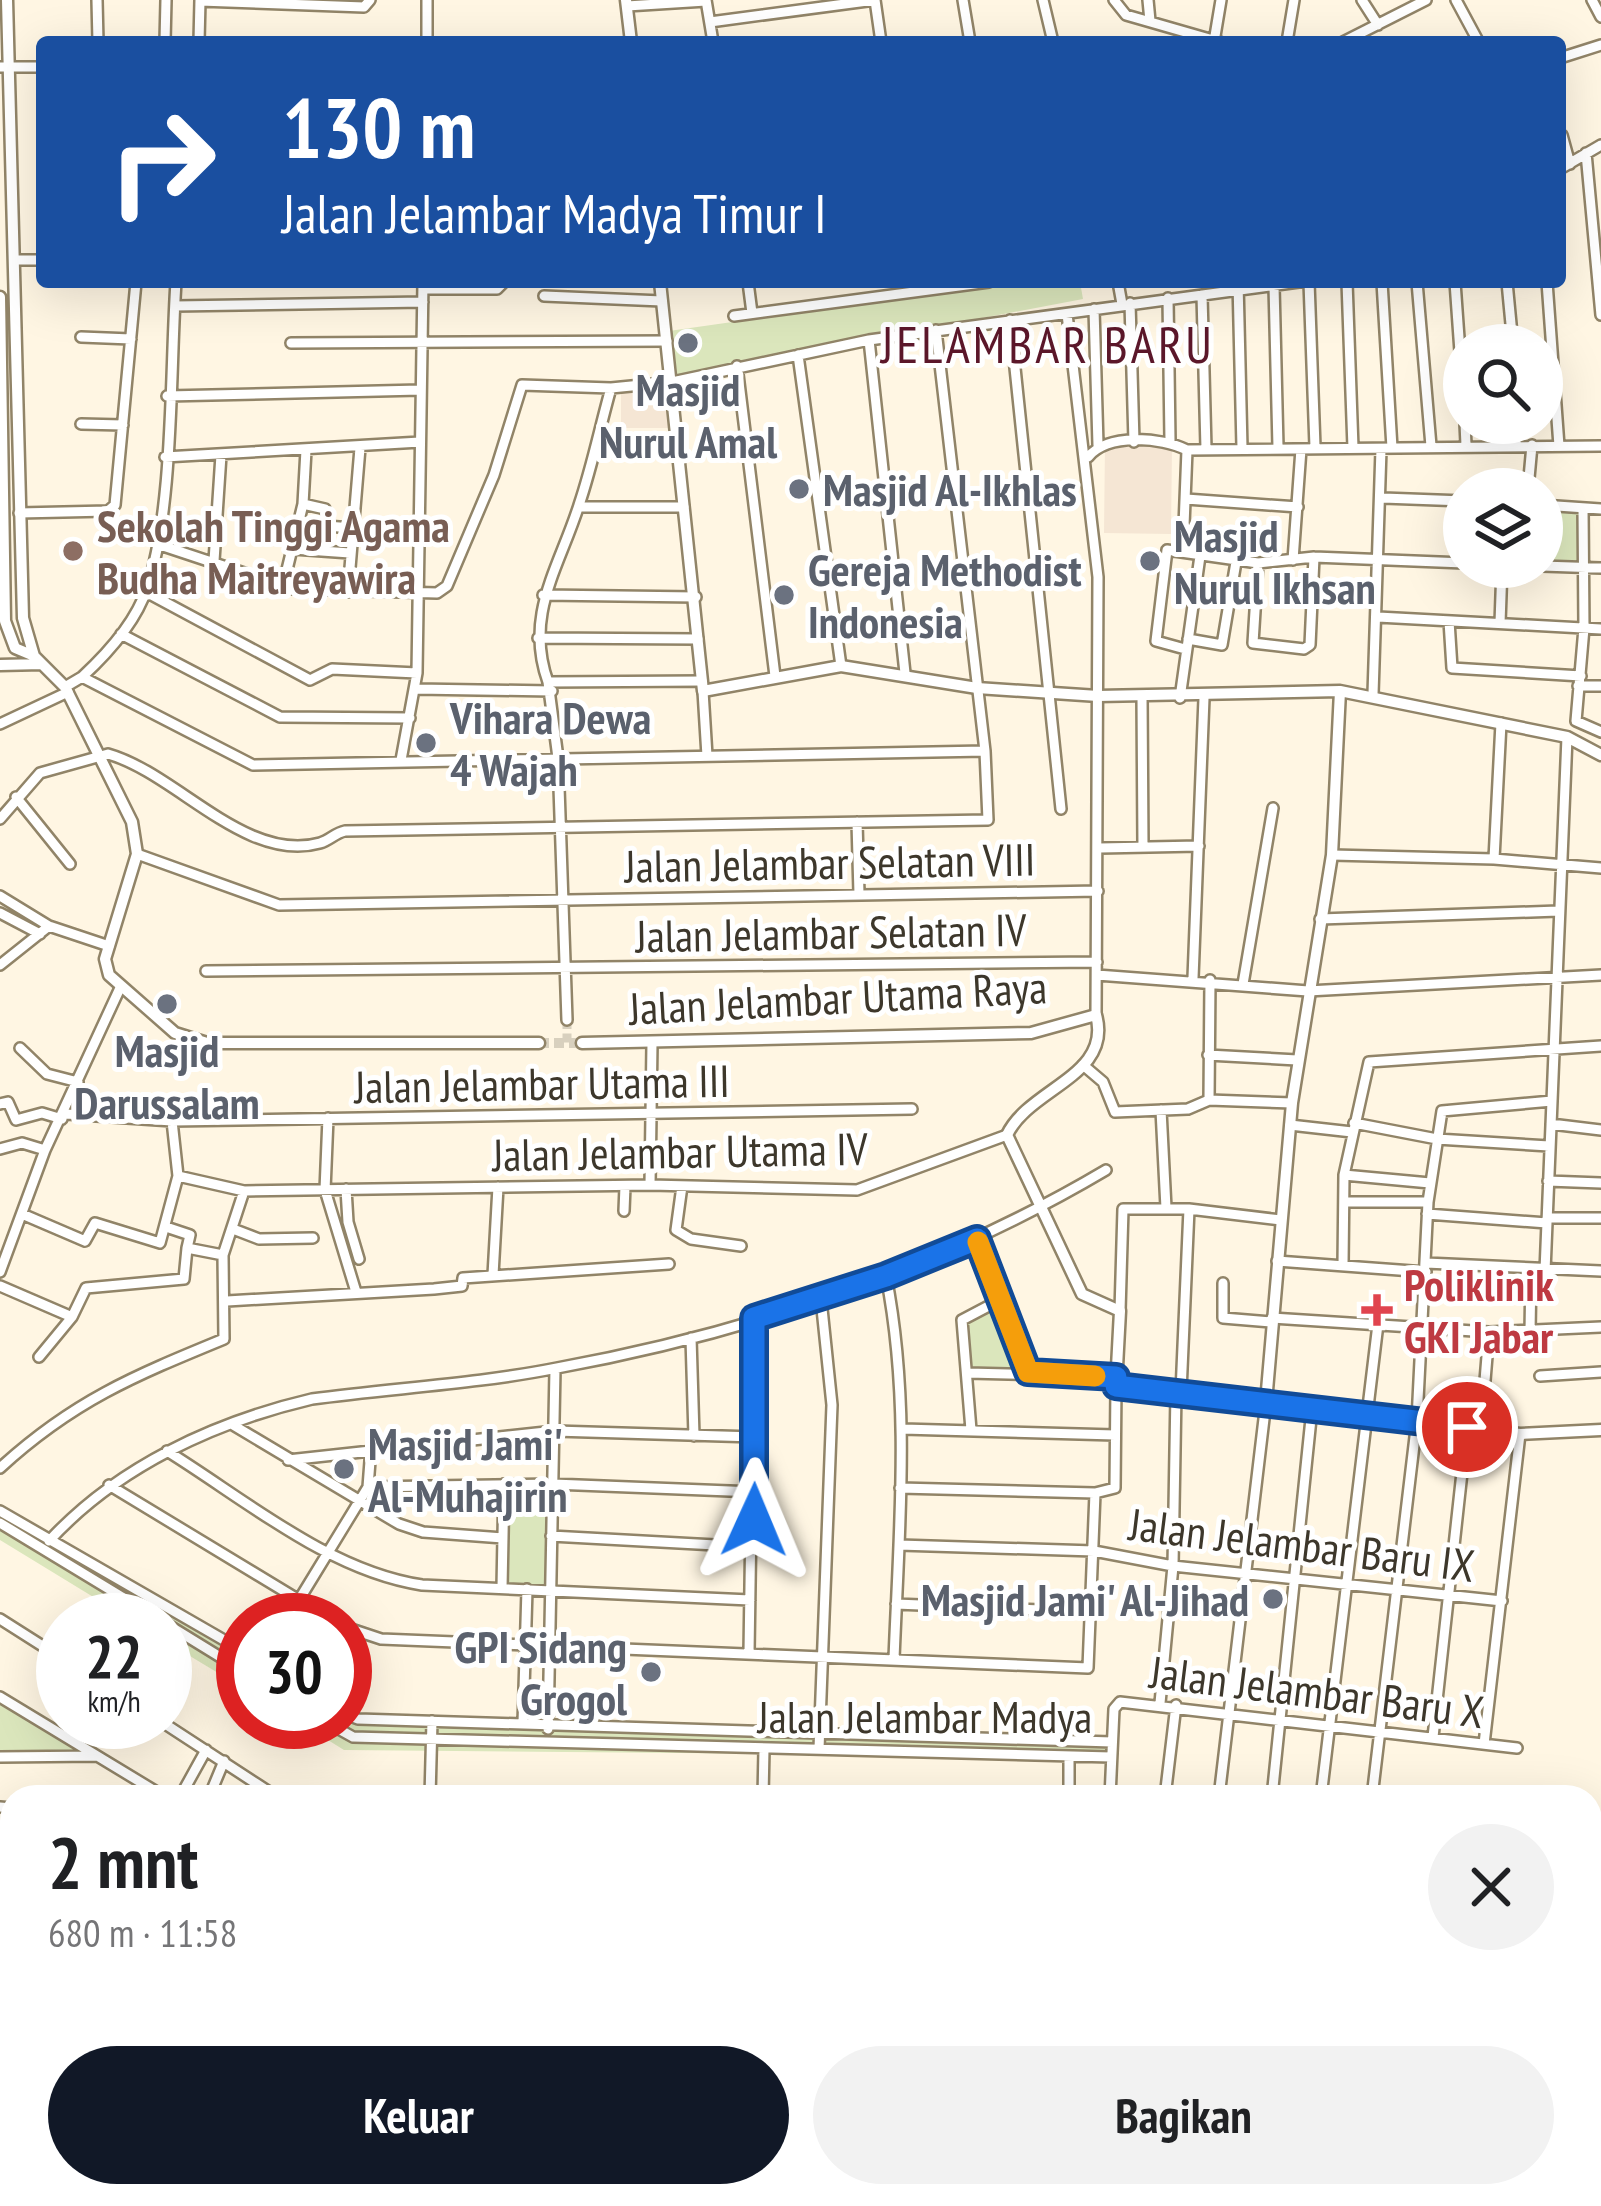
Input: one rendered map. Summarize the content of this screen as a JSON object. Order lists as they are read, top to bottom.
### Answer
{
  "streets": {
    "street": [
      "Jalan Jelambar Selatan VIII",
      "Jalan Jelambar Selatan IV",
      "Jalan Jelambar Utama Raya",
      "Jalan Jelambar Utama III",
      "Jalan Jelambar Utama IV",
      "Jalan Jelambar Baru IX",
      "Jalan Jelambar Baru X",
      "Jalan Jelambar Madya"
    ]
  },
  "crossings": [
    ["Jalan Jelambar Baru X", "Jalan Jelambar Madya"]
  ],
  "districts": ["JELAMBAR BARU"],
  "places": {
    "other": [
      "Masjid Nurul Amal",
      "Masjid Al-Ikhlas",
      "Sekolah Tinggi Agama Budha Maitreyawira",
      "Masjid Nurul Ikhsan",
      "Gereja Methodist Indonesia",
      "Vihara Dewa 4 Wajah",
      "Masjid Darussalam",
      "Masjid Jami' Al-Muhajirin",
      "Masjid Jami' Al-Jihad",
      "GPI Sidang Grogol"
    ],
    "health": ["Poliklinik GKI Jabar"]
  },
  "page": {
    "turn": ["130 m", "Jalan Jelambar Madya Timur I"],
    "speed": "22 km/h",
    "limit": "30",
    "heading": ["2 mnt", "680 m · 11:58"],
    "buttons": ["Keluar", "Bagikan"]
  }
}
